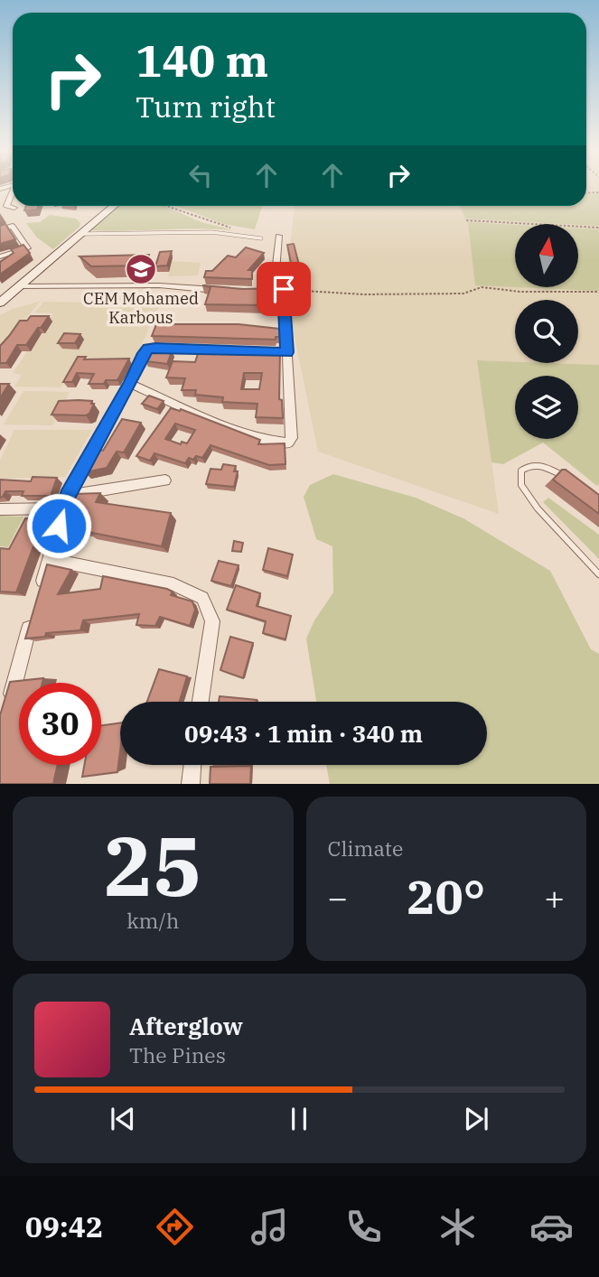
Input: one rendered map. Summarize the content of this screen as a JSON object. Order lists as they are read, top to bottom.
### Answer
{
  "places": {
    "school or university": ["CEM Mohamed Karbous"]
  },
  "north": "top",
  "page": {
    "turn": ["140 m", "Turn right"],
    "limit": "30",
    "trip": "09:43 · 1 min · 340 m",
    "tile": [
      ["25", "km/h"],
      "Climate"
    ],
    "heat": ["−", "20°", "+"],
    "song": ["Afterglow", "The Pines"],
    "tabs": "09:42"
  }
}
